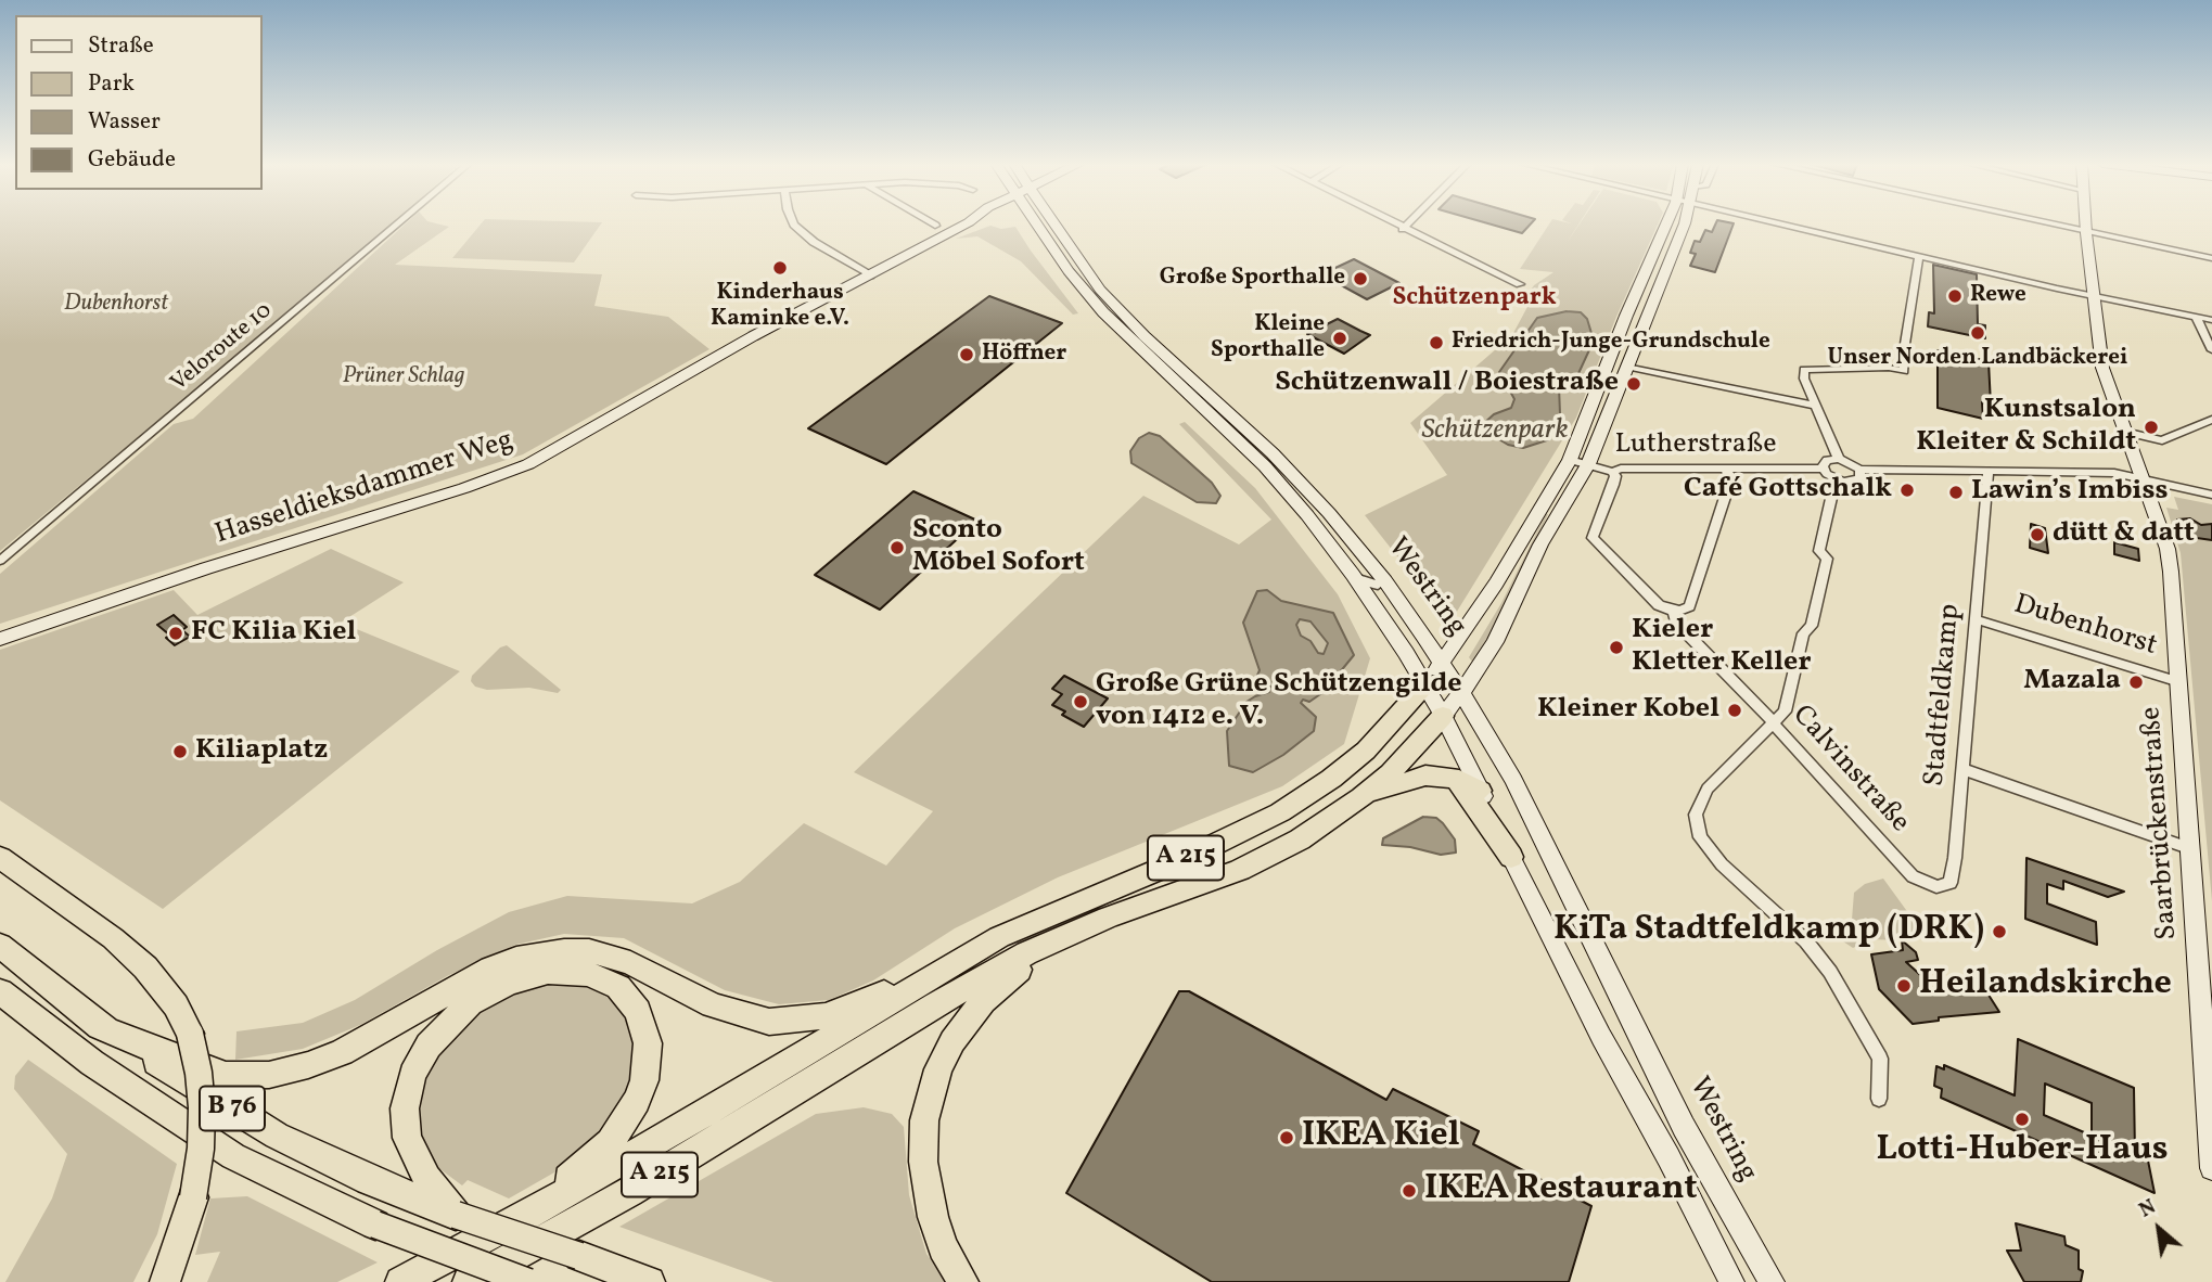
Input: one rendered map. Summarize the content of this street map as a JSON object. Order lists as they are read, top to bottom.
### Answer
{
  "streets": {
    "highway": ["A 215", "B 76"],
    "main road": ["Hasseldieksdammer Weg", "Westring", "Saarbrückenstraße"],
    "street": [
      "Veloroute 10",
      "Lutherstraße",
      "Dubenhorst",
      "Stadtfeldkamp",
      "Calvinstraße"
    ]
  },
  "crossings": [
    ["Lutherstraße", "Calvinstraße"],
    ["Westring", "A 215"],
    ["Dubenhorst", "Stadtfeldkamp"],
    ["Dubenhorst", "Saarbrückenstraße"],
    ["Stadtfeldkamp", "Calvinstraße"]
  ],
  "districts": ["Schützenpark"],
  "parks": ["Dubenhorst", "Prüner Schlag", "Schützenpark"],
  "places": [
    "Kinderhaus Kaminke e.V.",
    "Große Sporthalle",
    "Rewe",
    "Unser Norden Landbäckerei",
    "Kleine Sporthalle",
    "Friedrich-Junge-Grundschule",
    "Höffner",
    "Schützenwall / Boiestraße",
    "Kunstsalon Kleiter & Schildt",
    "Café Gottschalk",
    "Lawin’s Imbiss",
    "dütt & datt",
    "Sconto Möbel Sofort",
    "FC Kilia Kiel",
    "Kieler Kletter Keller",
    "Mazala",
    "Große Grüne Schützengilde von 1412 e. V.",
    "Kleiner Kobel",
    "Kiliaplatz",
    "KiTa Stadtfeldkamp (DRK)",
    "Heilandskirche",
    "Lotti-Huber-Haus",
    "IKEA Kiel",
    "IKEA Restaurant"
  ],
  "legend": [
    "Straße",
    "Park",
    "Wasser",
    "Gebäude"
  ],
  "north": "top left"
}
